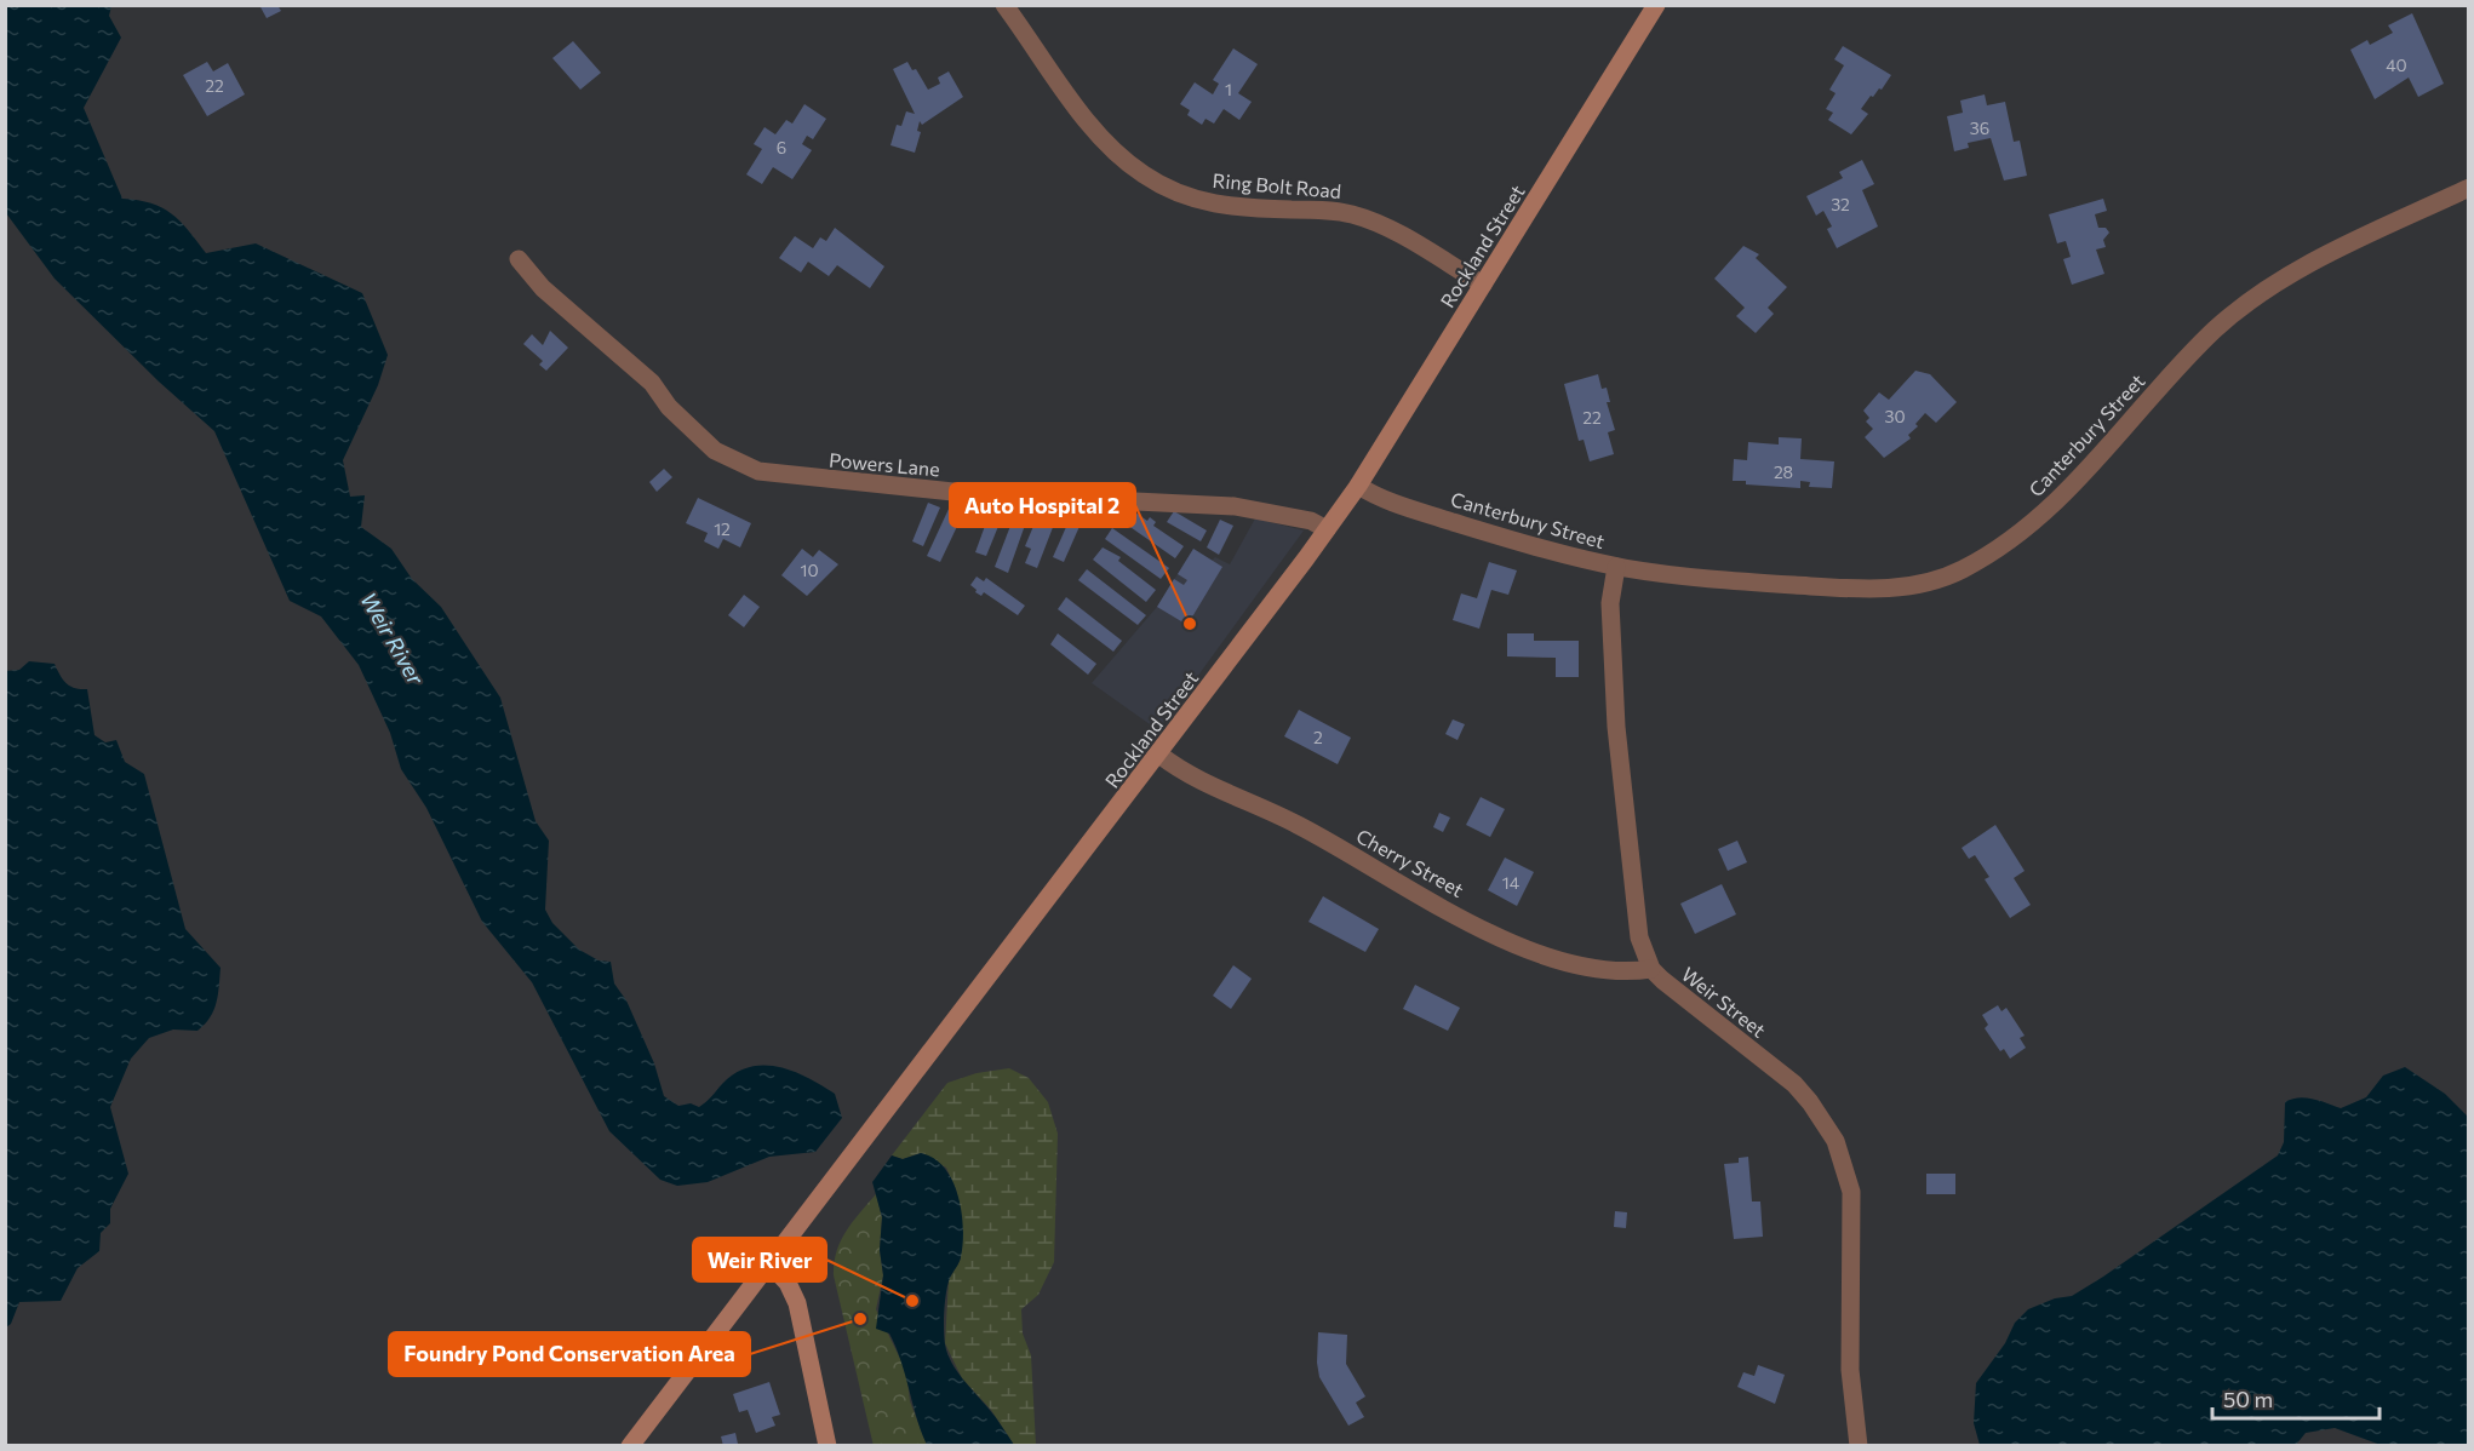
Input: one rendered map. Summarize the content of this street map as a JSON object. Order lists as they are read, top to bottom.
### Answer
{
  "streets": {
    "main road": ["Rockland Street"],
    "street": [
      "Ring Bolt Road",
      "Canterbury Street",
      "Powers Lane",
      "Cherry Street",
      "Weir Street"
    ]
  },
  "crossings": [
    ["Ring Bolt Road", "Rockland Street"],
    ["Rockland Street", "Canterbury Street"],
    ["Rockland Street", "Powers Lane"],
    ["Rockland Street", "Cherry Street"],
    ["Canterbury Street", "Weir Street"],
    ["Cherry Street", "Weir Street"]
  ],
  "water": ["Weir River"],
  "places": ["Auto Hospital 2", "Weir River", "Foundry Pond Conservation Area"],
  "house_numbers": [
    "40",
    "22",
    "1",
    "36",
    "6",
    "32",
    "30",
    "22",
    "28",
    "12",
    "10",
    "2",
    "14"
  ],
  "scale_bar": "50 m"
}
